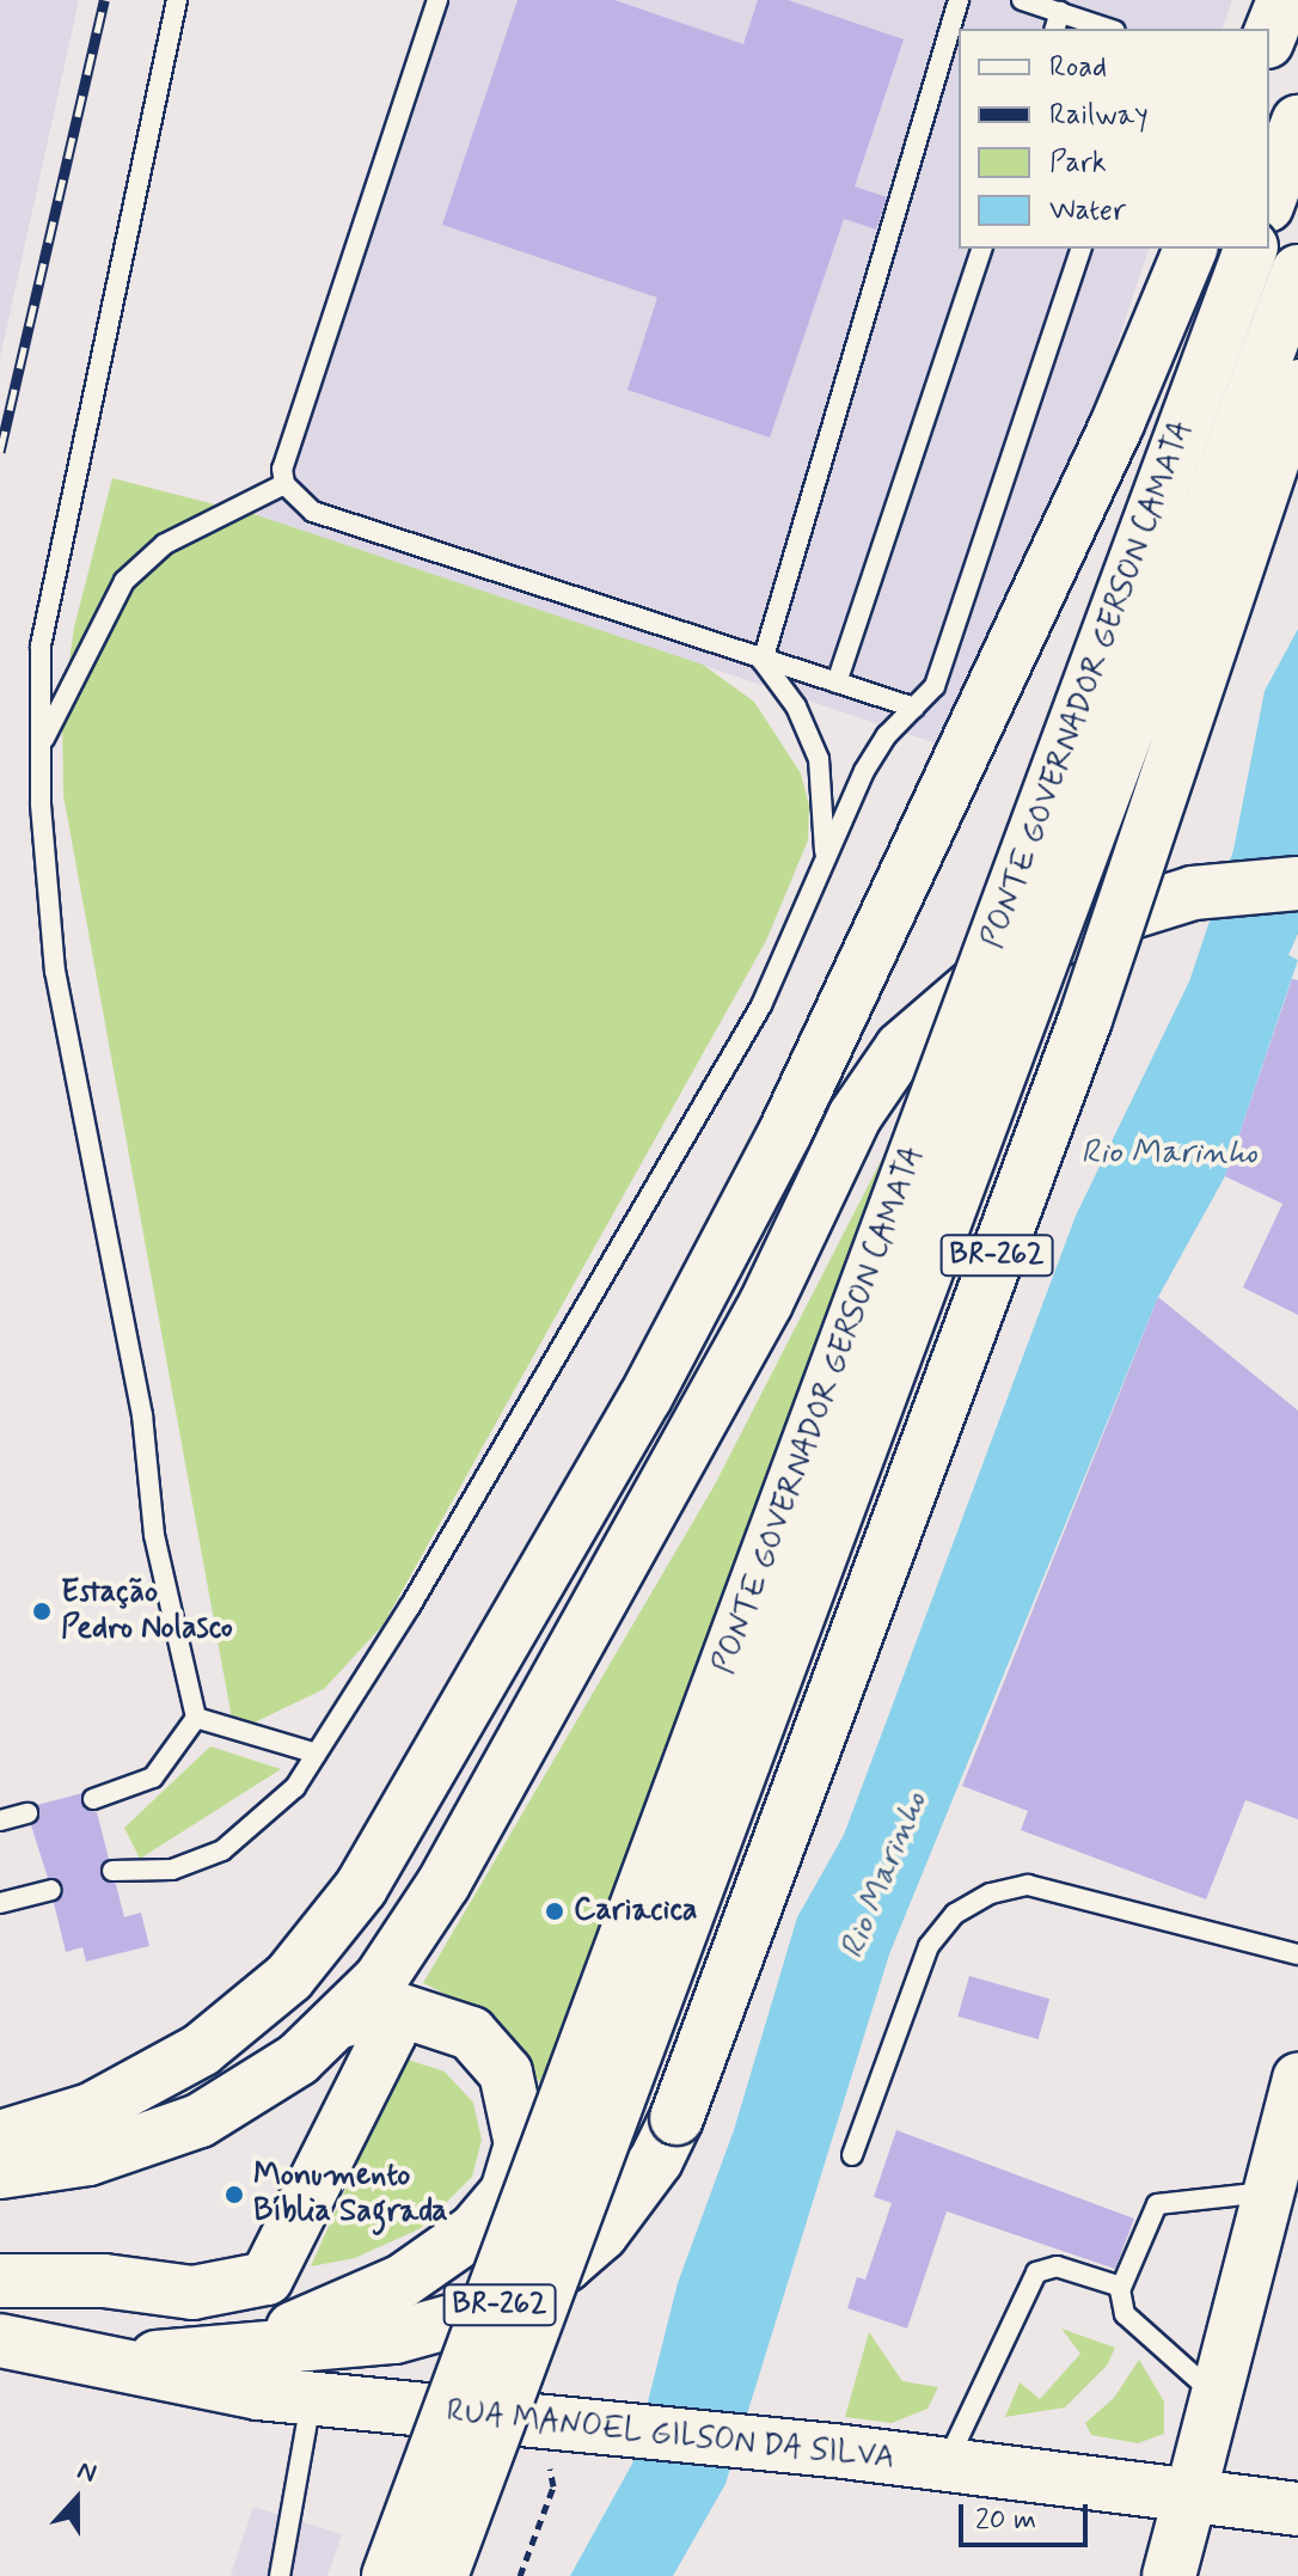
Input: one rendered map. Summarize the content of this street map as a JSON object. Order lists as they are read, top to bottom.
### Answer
{
  "streets": {
    "main road": ["PONTE GOVERNADOR GERSON CAMATA", "BR-262", "RUA MANOEL GILSON DA SILVA"]
  },
  "crossings": [
    ["BR-262", "RUA MANOEL GILSON DA SILVA"]
  ],
  "water": ["Rio Marinho"],
  "places": ["Estação Pedro Nolasco", "Cariacica", "Monumento Bíblia Sagrada"],
  "legend": [
    "Road",
    "Railway",
    "Park",
    "Water"
  ],
  "scale_bar": "20 m",
  "north": "top"
}
